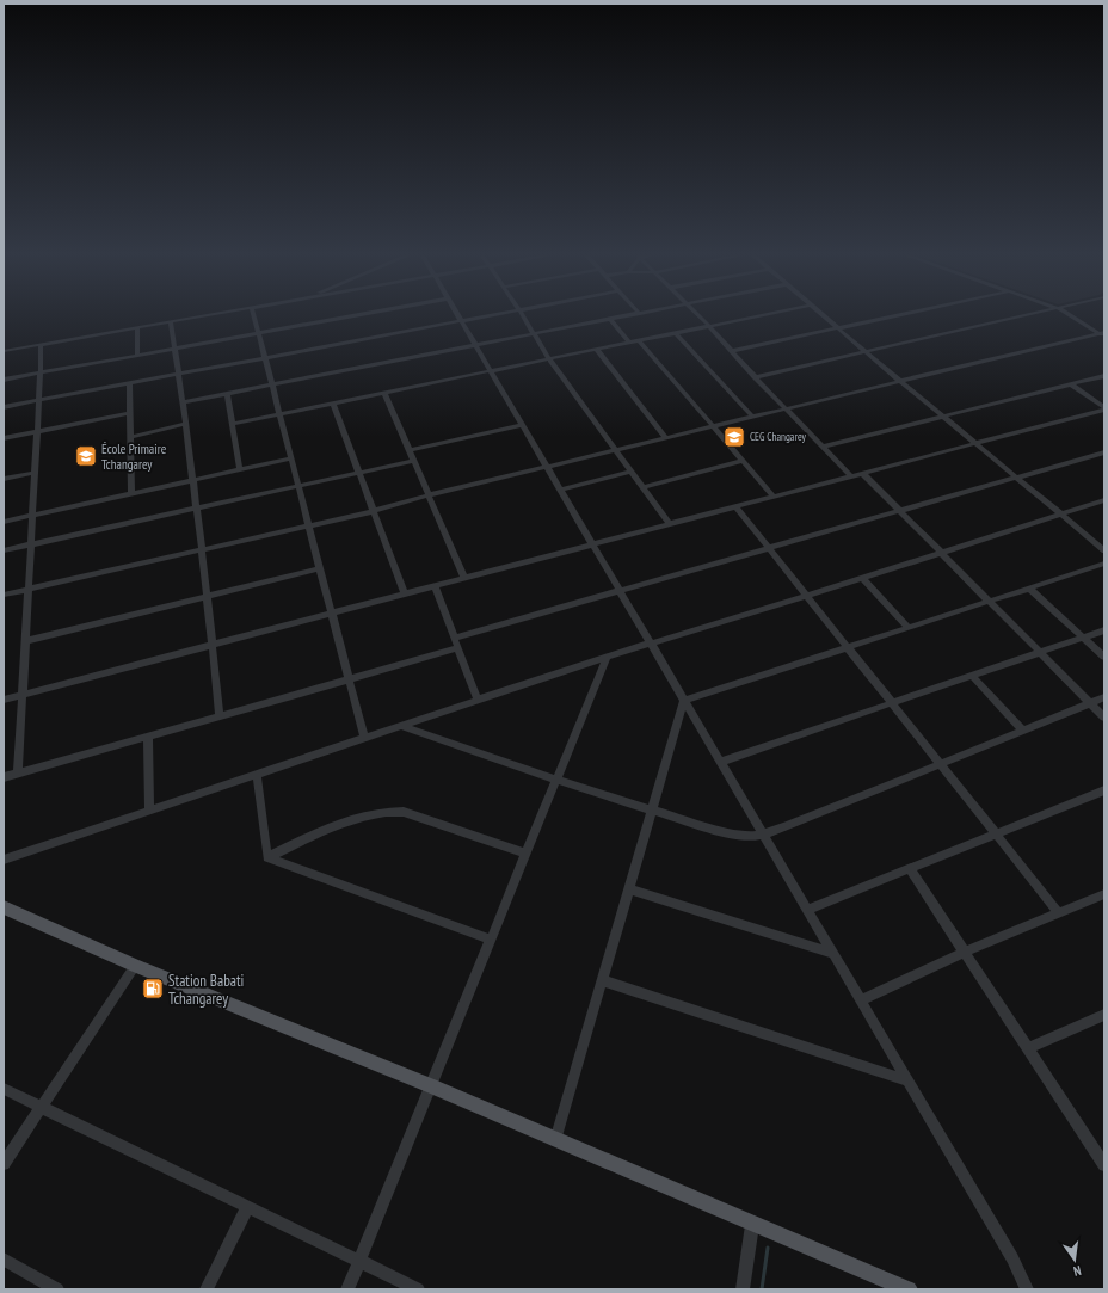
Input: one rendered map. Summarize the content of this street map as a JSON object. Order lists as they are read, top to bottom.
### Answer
{
  "places": {
    "school or university": ["CEG Changarey", "École Primaire Tchangarey"],
    "fuel station": ["Station Babati Tchangarey"]
  },
  "north": "bottom"
}
